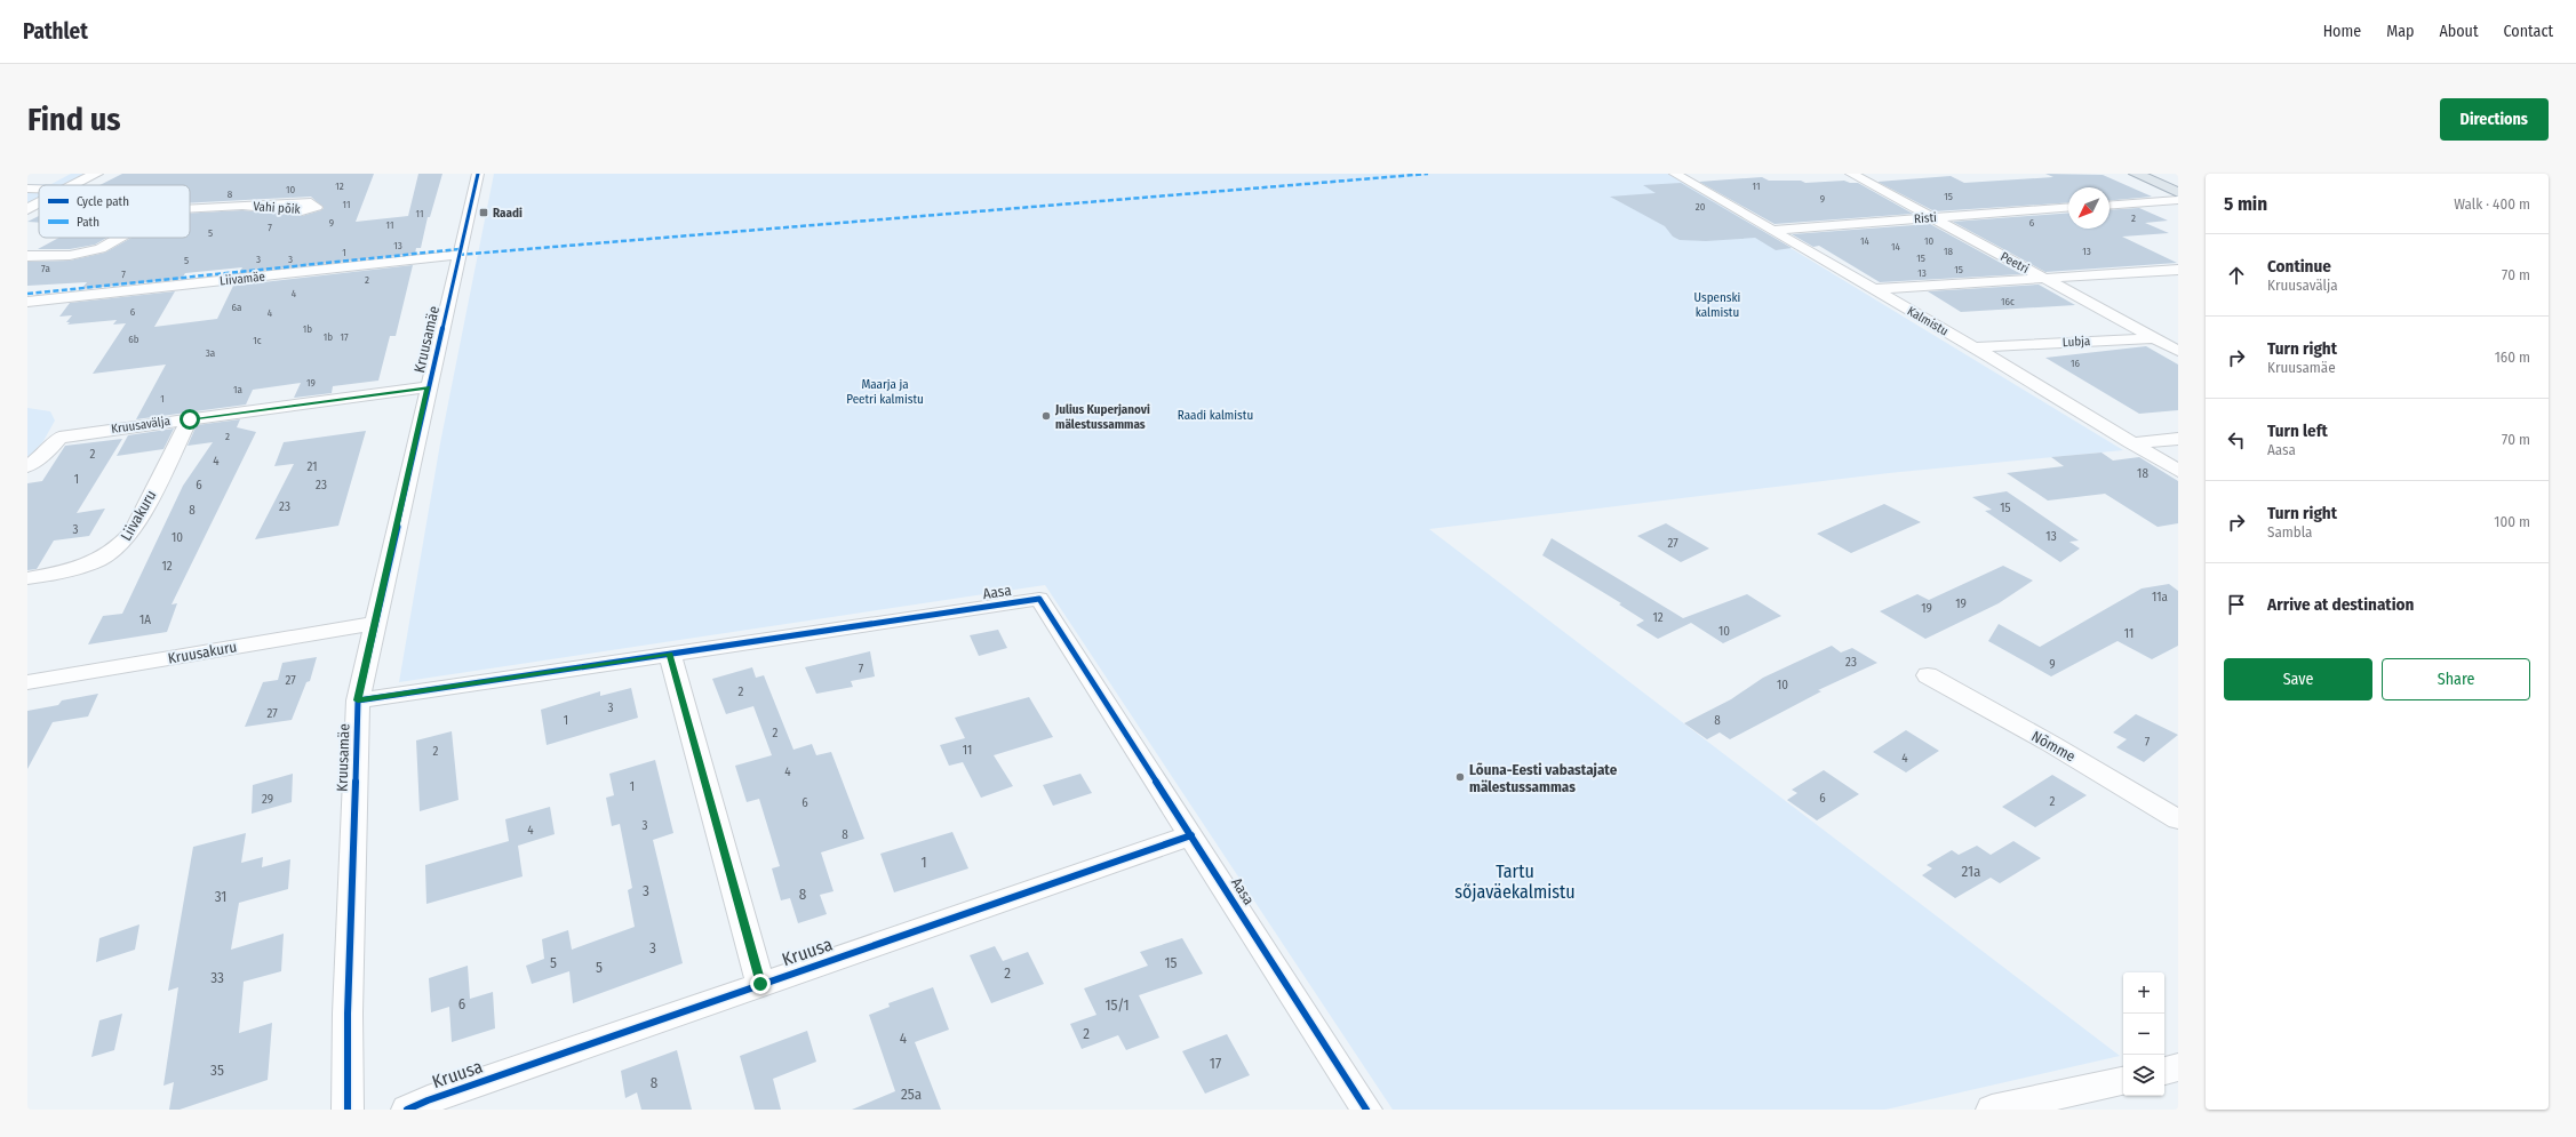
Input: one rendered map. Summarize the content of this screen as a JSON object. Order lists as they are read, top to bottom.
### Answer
{
  "streets": {
    "street": [
      "Vahi põik",
      "Risti",
      "Peetri",
      "Liivamäe",
      "Kalmistu",
      "Kruusamäe",
      "Lubja",
      "Kruusavälja",
      "Liivakuru",
      "Aasa",
      "Kruusakuru",
      "Nõmme",
      "Kruusa"
    ]
  },
  "crossings": [
    ["Risti", "Peetri"],
    ["Risti", "Kalmistu"],
    ["Peetri", "Lubja"],
    ["Liivamäe", "Kruusamäe"],
    ["Kalmistu", "Lubja"],
    ["Kruusamäe", "Kruusavälja"],
    ["Kruusamäe", "Aasa"],
    ["Kruusamäe", "Kruusakuru"],
    ["Kruusavälja", "Liivakuru"],
    ["Aasa", "Kruusa"]
  ],
  "parks": [
    "Uspenski kalmistu",
    "Maarja ja Peetri kalmistu",
    "Raadi kalmistu",
    "Tartu sõjaväekalmistu"
  ],
  "places": {
    "transit": ["Raadi"],
    "other": ["Julius Kuperjanovi mälestussammas", "Lõuna-Eesti vabastajate mälestussammas"]
  },
  "house_numbers": [
    "12",
    "11",
    "10",
    "8",
    "15",
    "9",
    "11",
    "20",
    "11",
    "2",
    "9",
    "6",
    "11",
    "7",
    "5",
    "14",
    "10",
    "13",
    "14",
    "18",
    "13",
    "1",
    "15",
    "3",
    "3",
    "5",
    "7a",
    "15",
    "13",
    "7",
    "2",
    "4",
    "16c",
    "6a",
    "6",
    "4",
    "1b",
    "1b",
    "17",
    "6b",
    "1c",
    "3a",
    "16",
    "19",
    "1a",
    "1",
    "2",
    "2",
    "4",
    "21",
    "18",
    "1",
    "6",
    "23",
    "23",
    "15",
    "8",
    "3",
    "13",
    "10",
    "27",
    "12",
    "11a",
    "19",
    "19",
    "12",
    "1A",
    "10",
    "11",
    "23",
    "9",
    "7",
    "27",
    "10",
    "2",
    "3",
    "27",
    "1",
    "8",
    "2",
    "7",
    "11",
    "2",
    "4",
    "4",
    "1",
    "6",
    "29",
    "2",
    "6",
    "3",
    "4",
    "8",
    "1",
    "21a",
    "3",
    "8",
    "31",
    "3",
    "5",
    "15",
    "5",
    "2",
    "33",
    "6",
    "15/1",
    "2",
    "4",
    "17",
    "35",
    "8",
    "25a"
  ],
  "legend": ["Cycle path", "Path"],
  "north": "bottom left",
  "page": {
    "header": "Pathlet",
    "nav": [
      "Home",
      "Map",
      "About",
      "Contact"
    ],
    "buttons": [
      "Directions",
      ["Save", "Share"]
    ],
    "title": "Find us",
    "heading": ["5 min", "Walk · 400 m"],
    "list": [
      ["Continue", "Kruusavälja", "70 m"],
      ["Turn right", "Kruusamäe", "160 m"],
      ["Turn left", "Aasa", "70 m"],
      ["Turn right", "Sambla", "100 m"],
      "Arrive at destination"
    ],
    "map_buttons": ["+", "−"]
  }
}
